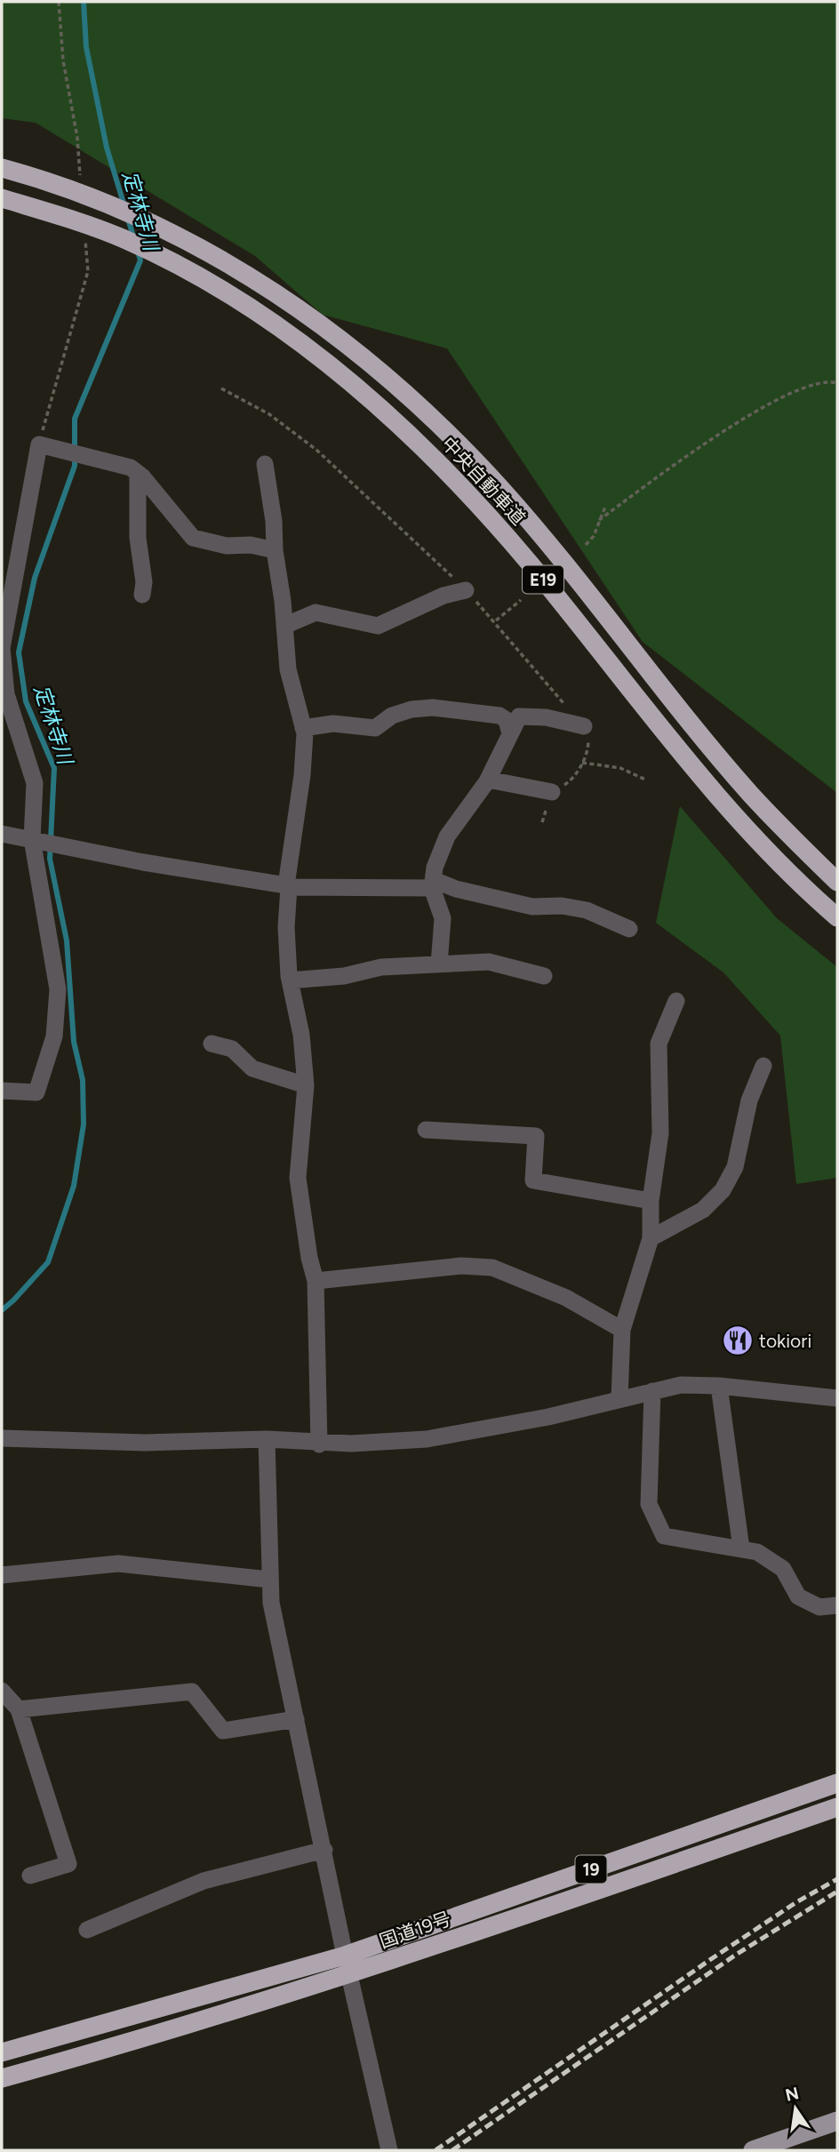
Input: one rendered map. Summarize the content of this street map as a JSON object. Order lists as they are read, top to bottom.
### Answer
{
  "streets": {
    "highway": [
      "中央自動車道",
      "E19",
      "19",
      "国道19号"
    ]
  },
  "water": ["定林寺川"],
  "places": {
    "restaurant": ["tokiori"]
  },
  "north": "top"
}
